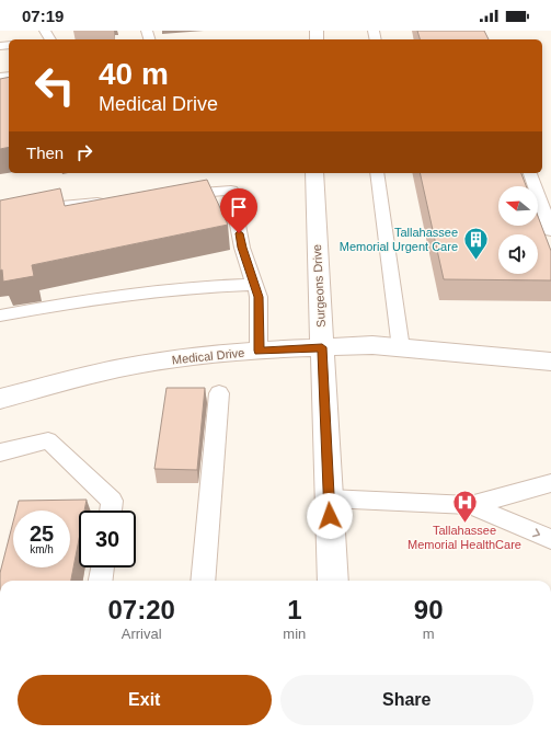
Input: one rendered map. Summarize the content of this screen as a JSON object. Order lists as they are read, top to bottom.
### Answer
{
  "streets": {
    "street": ["Surgeons Drive", "Medical Drive"]
  },
  "crossings": [
    ["Surgeons Drive", "Medical Drive"]
  ],
  "places": {
    "building": ["Tallahassee Memorial Urgent Care"],
    "hospital": ["Tallahassee Memorial HealthCare"]
  },
  "north": "left",
  "page": {
    "status": "07:19",
    "turn": ["40 m", "Medical Drive"],
    "then": "Then",
    "speed": "25 km/h",
    "limit": "30",
    "eta": [
      "07:20",
      "Arrival",
      "1",
      "min",
      "90",
      "m"
    ],
    "buttons": ["Exit", "Share"]
  }
}
